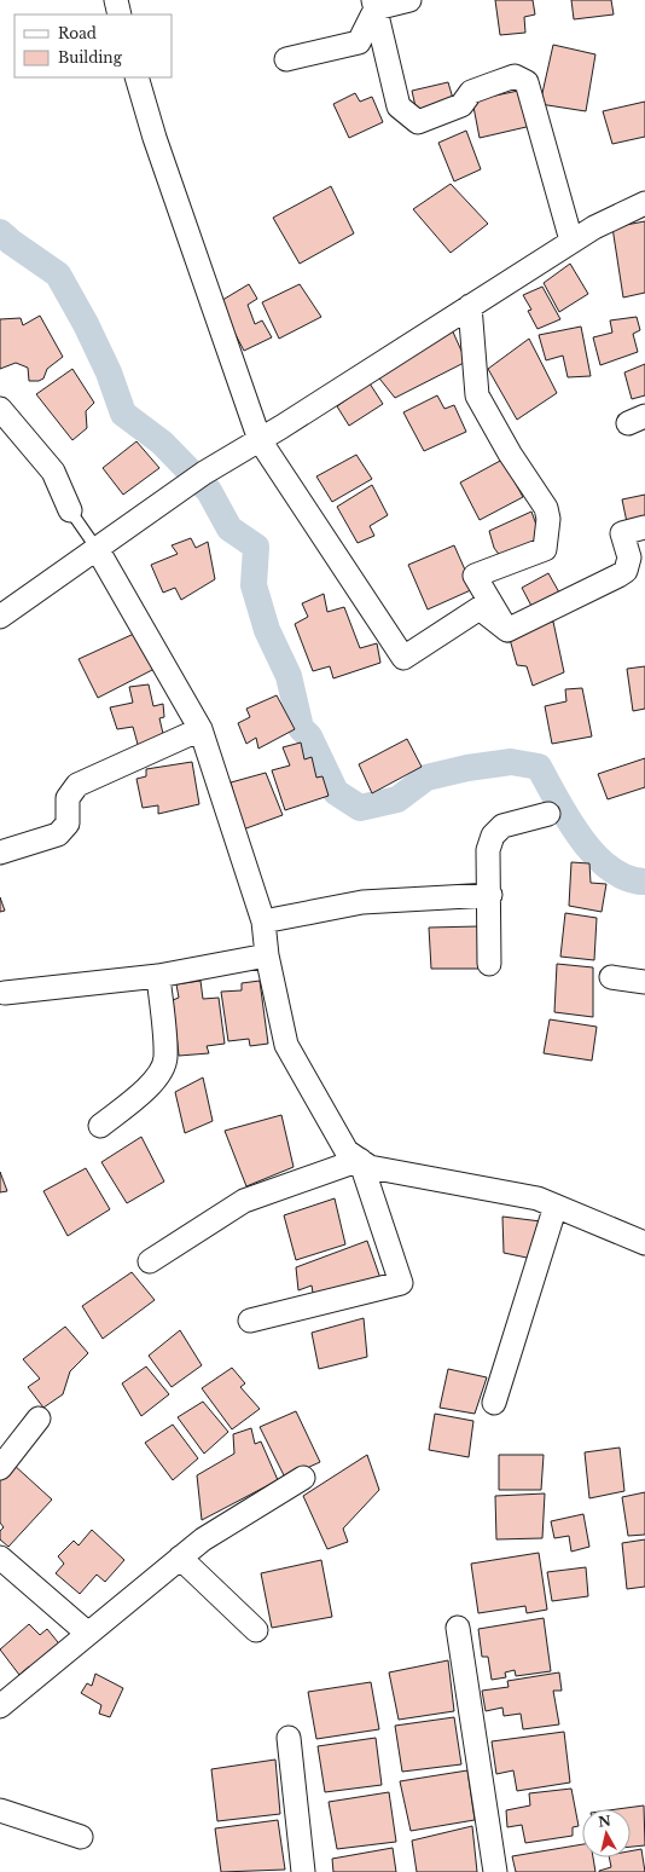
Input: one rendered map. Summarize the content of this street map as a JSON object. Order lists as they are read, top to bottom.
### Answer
{
  "legend": ["Road", "Building"],
  "north": "top"
}
